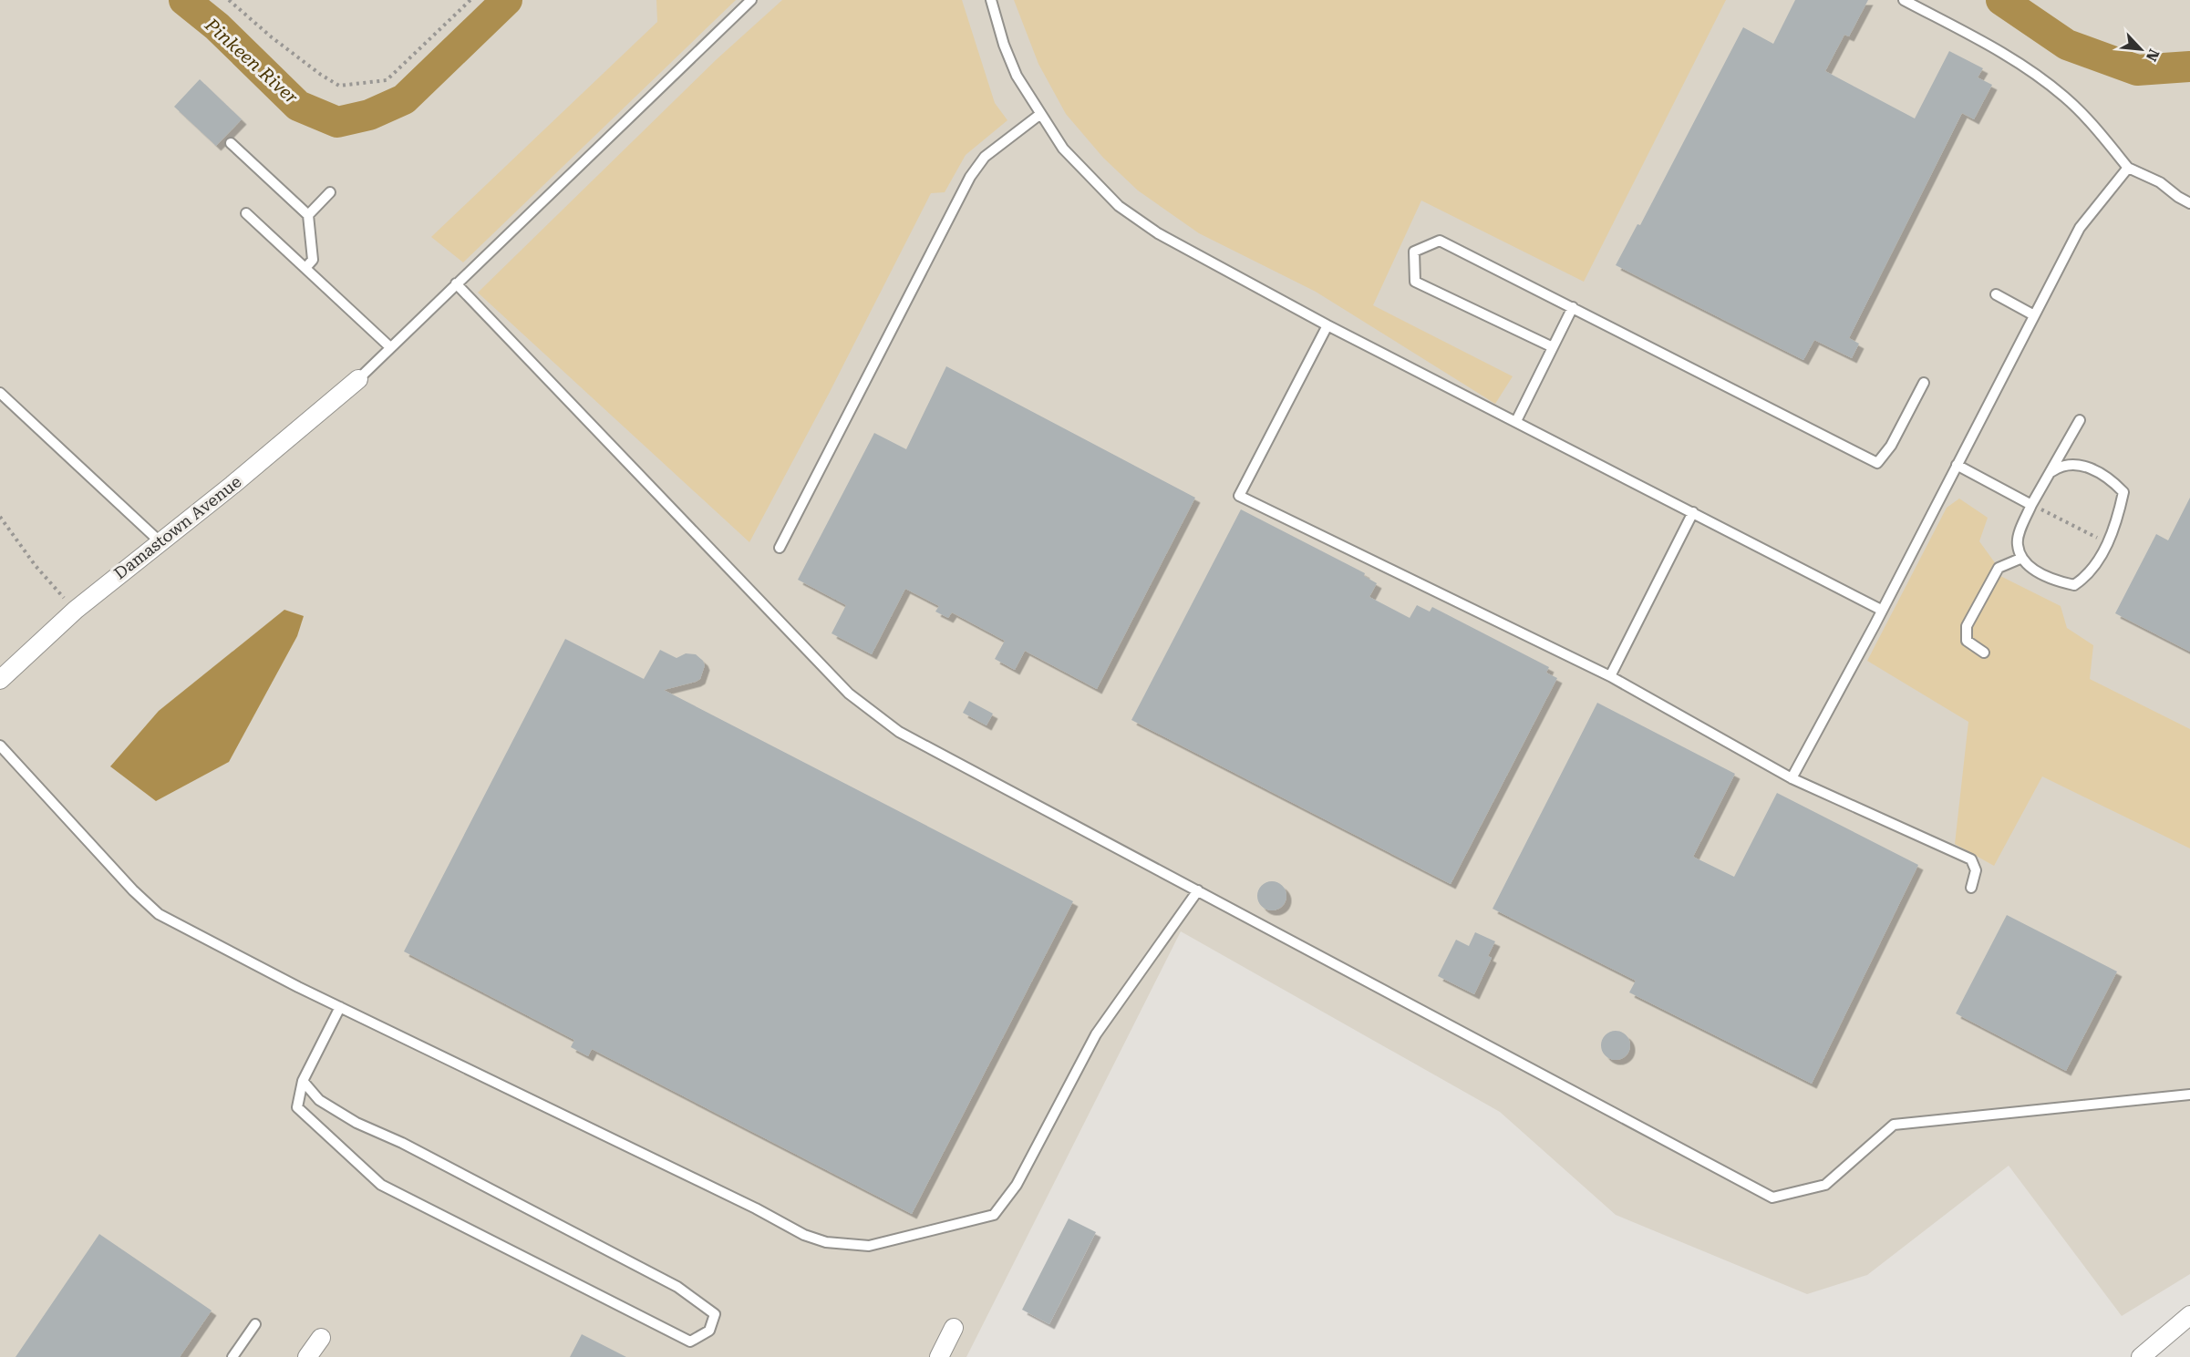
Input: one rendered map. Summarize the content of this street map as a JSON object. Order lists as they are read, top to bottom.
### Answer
{
  "streets": {
    "street": ["Damastown Avenue"]
  },
  "water": ["Pinkeen River"],
  "north": "bottom right"
}
